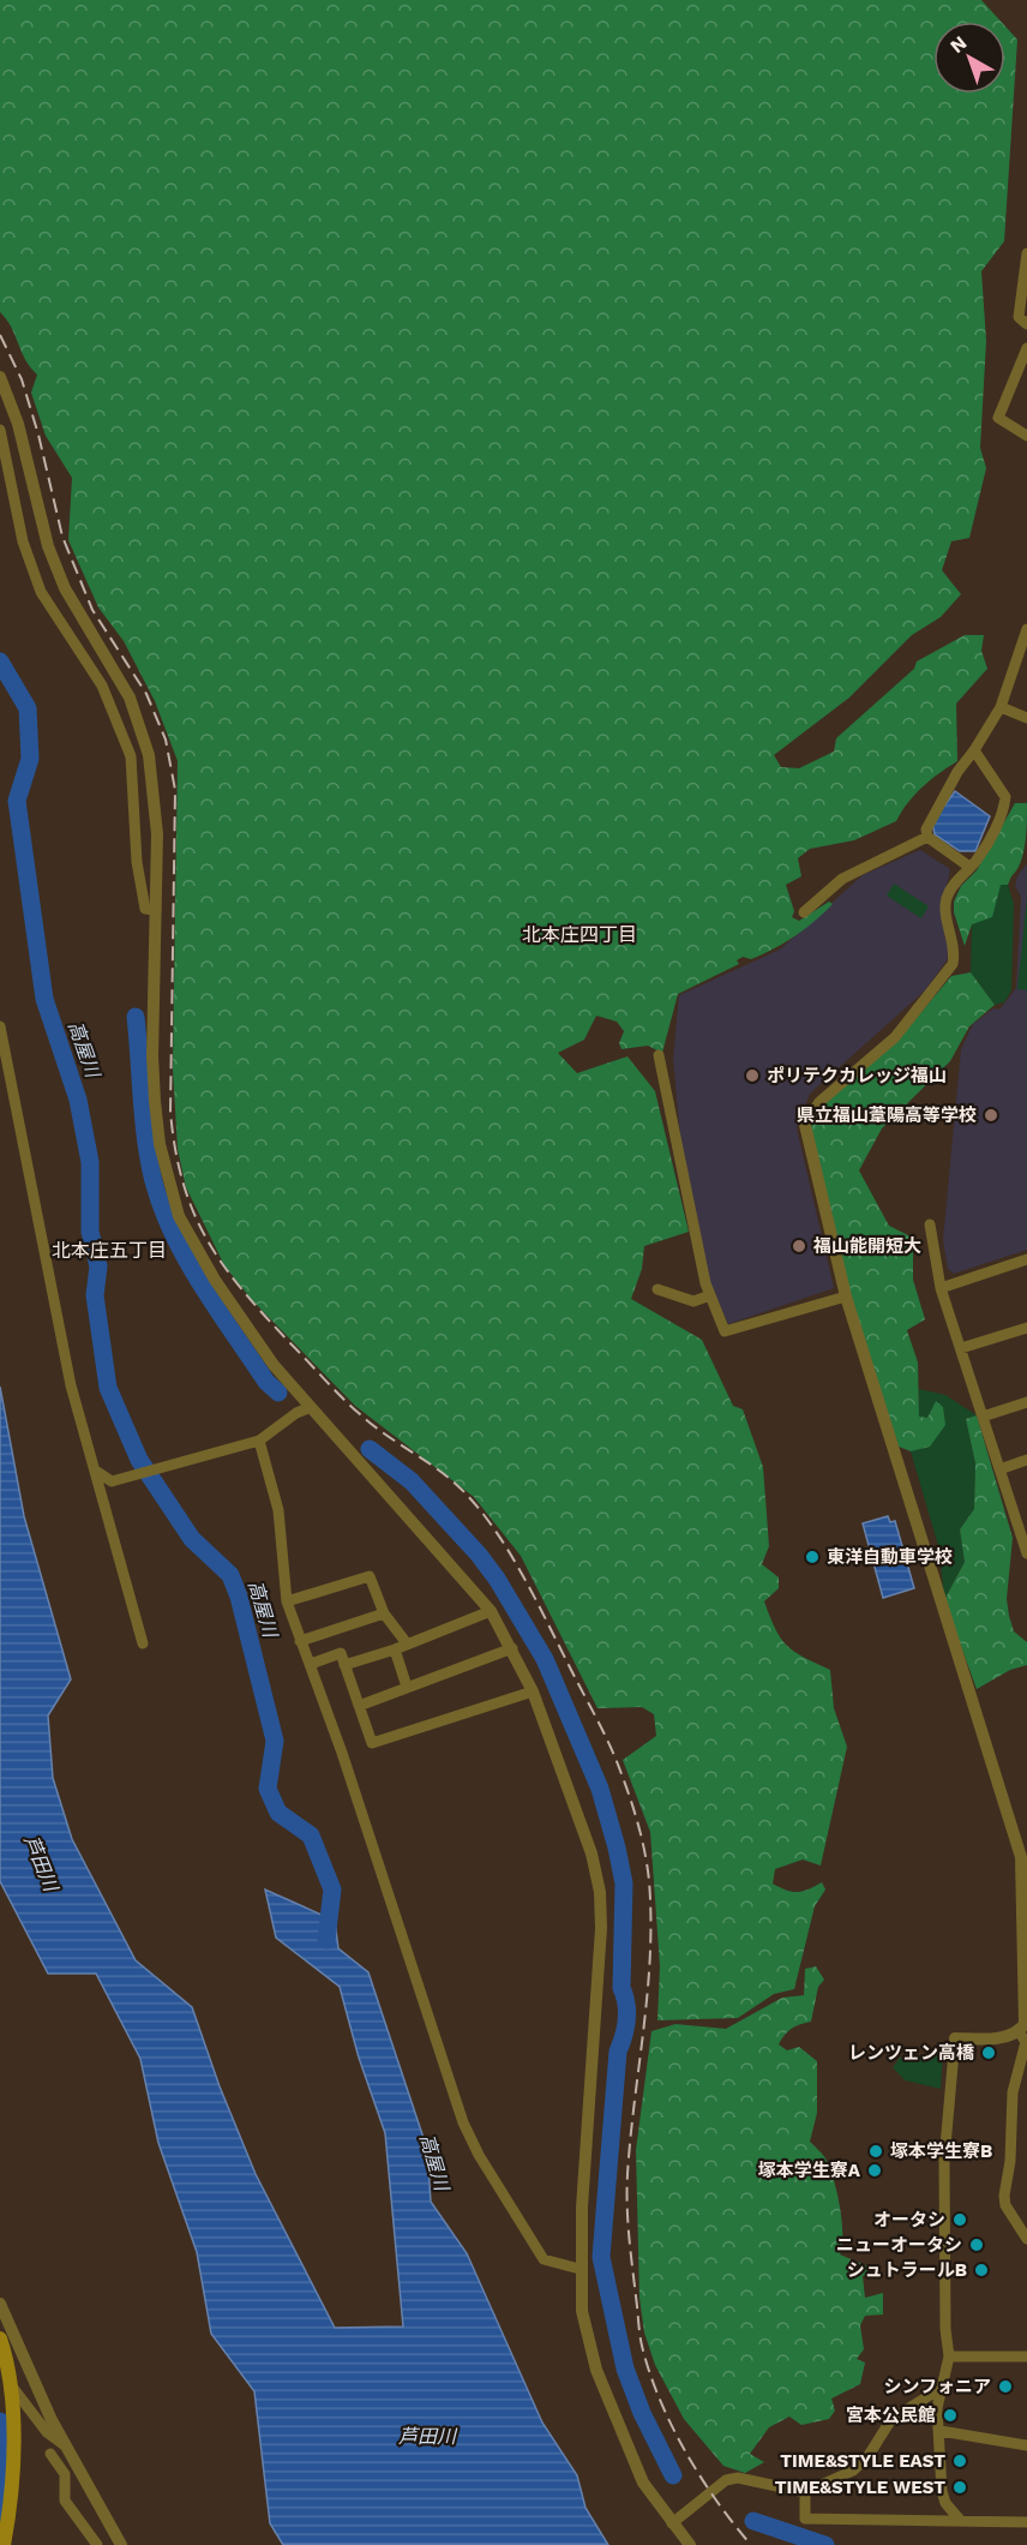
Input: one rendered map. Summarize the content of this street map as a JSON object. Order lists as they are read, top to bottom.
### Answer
{
  "districts": ["北本庄四丁目", "北本庄五丁目"],
  "water": ["高屋川", "芦田川"],
  "places": [
    "ポリテクカレッジ福山",
    "県立福山葦陽高等学校",
    "福山能開短大",
    "東洋自動車学校",
    "レンツェン高橋",
    "塚本学生寮B",
    "塚本学生寮A",
    "オータシ",
    "ニューオータシ",
    "シュトラールB",
    "シンフォニア",
    "宮本公民館",
    "TIME&STYLE EAST",
    "TIME&STYLE WEST"
  ],
  "north": "top left"
}
